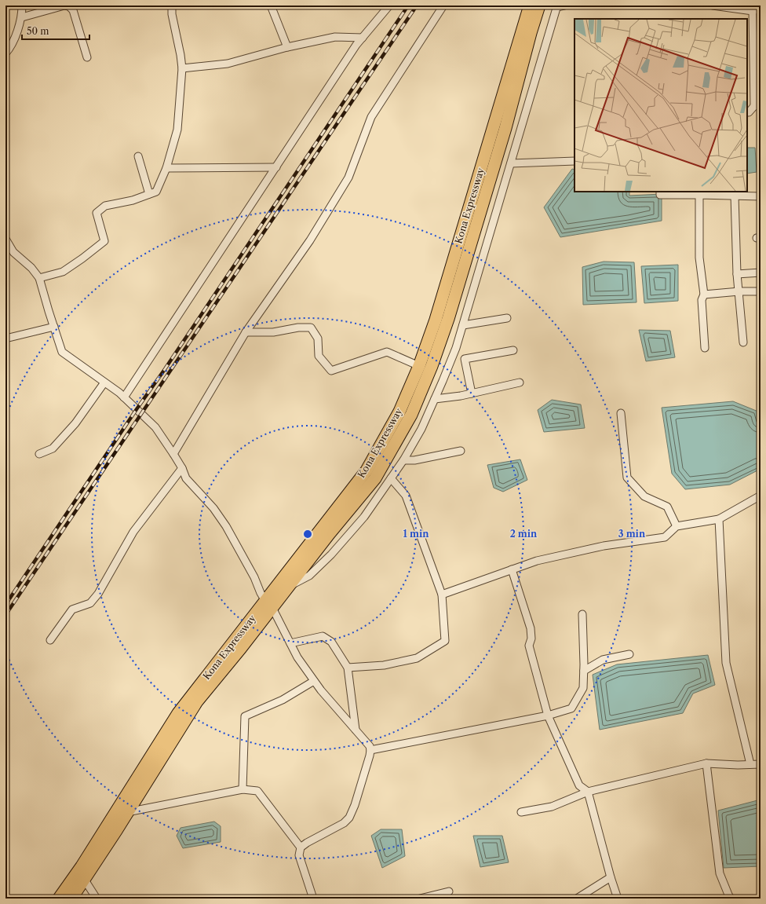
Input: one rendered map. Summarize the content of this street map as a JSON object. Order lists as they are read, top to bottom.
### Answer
{
  "streets": {
    "highway": ["Kona Expressway"]
  },
  "scale_bar": "50 m",
  "rings": ["1 min", "2 min", "3 min"]
}
